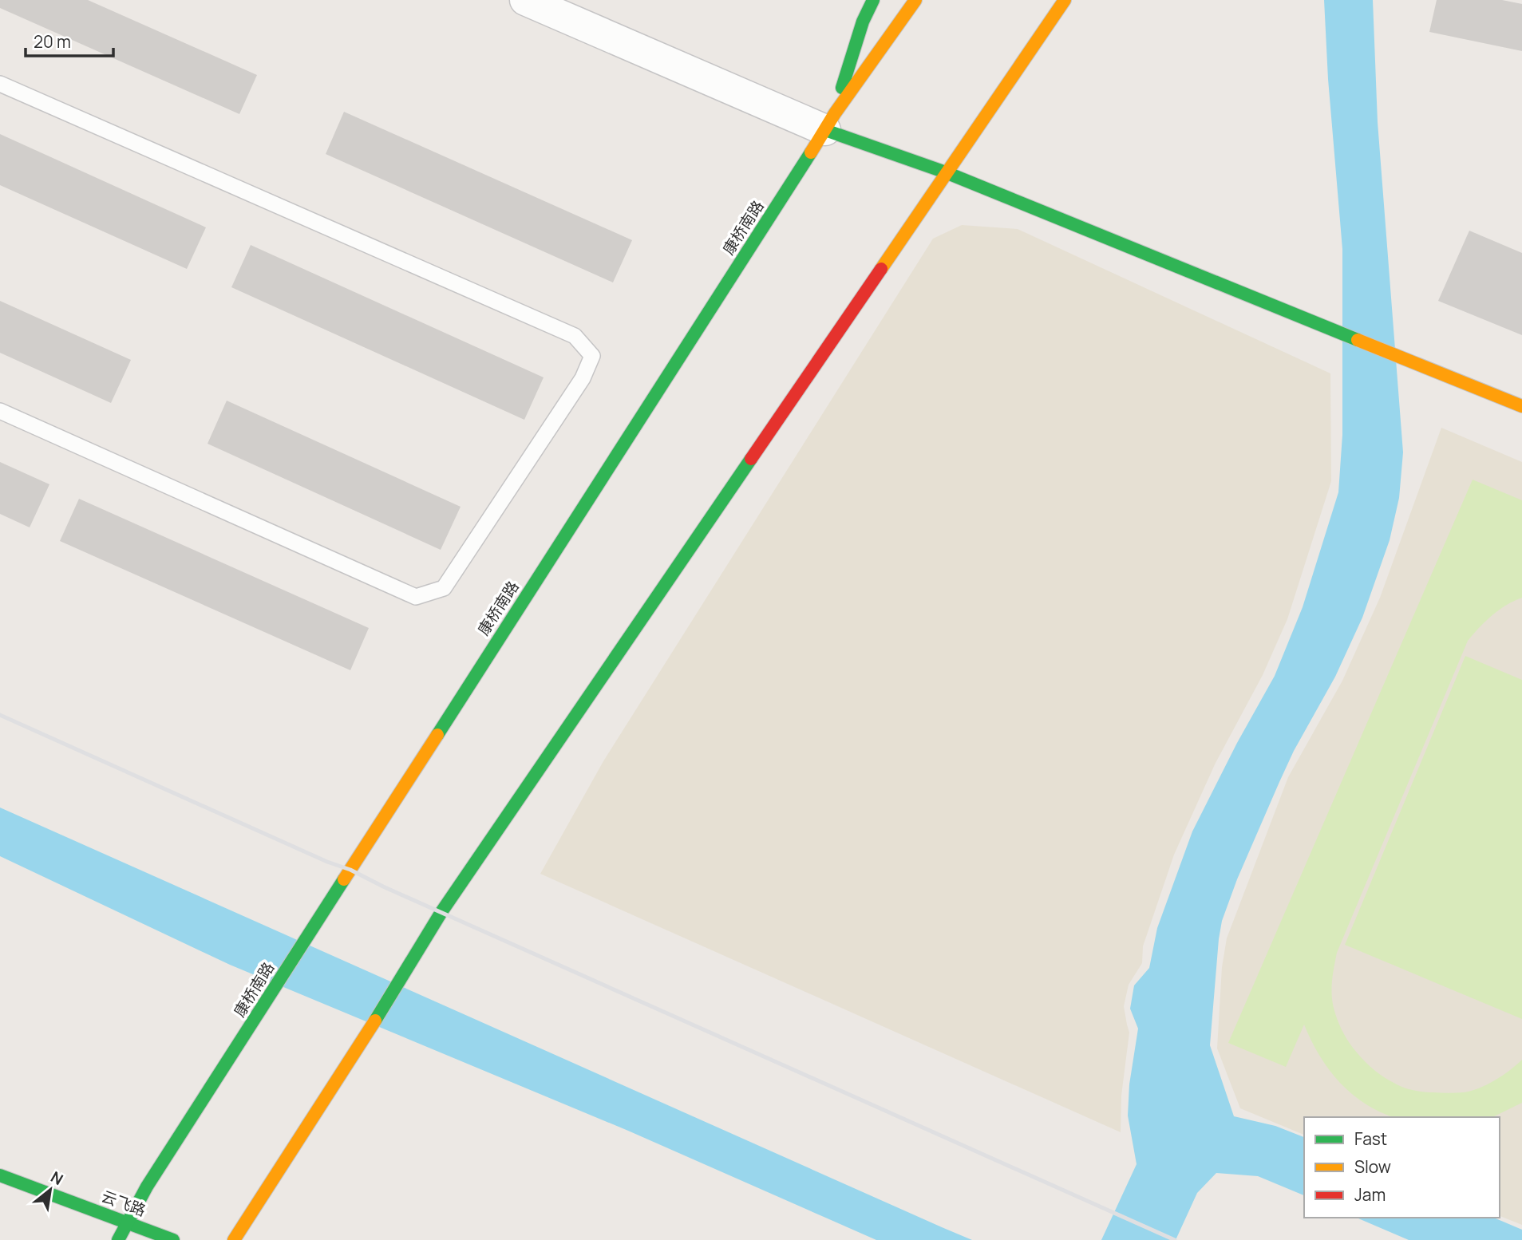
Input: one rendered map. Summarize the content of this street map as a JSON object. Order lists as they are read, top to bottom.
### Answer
{
  "streets": {
    "main road": ["康桥南路", "云飞路"]
  },
  "crossings": [
    ["康桥南路", "云飞路"]
  ],
  "legend": ["Fast", "Slow", "Jam"],
  "scale_bar": "20 m",
  "north": "top right"
}
